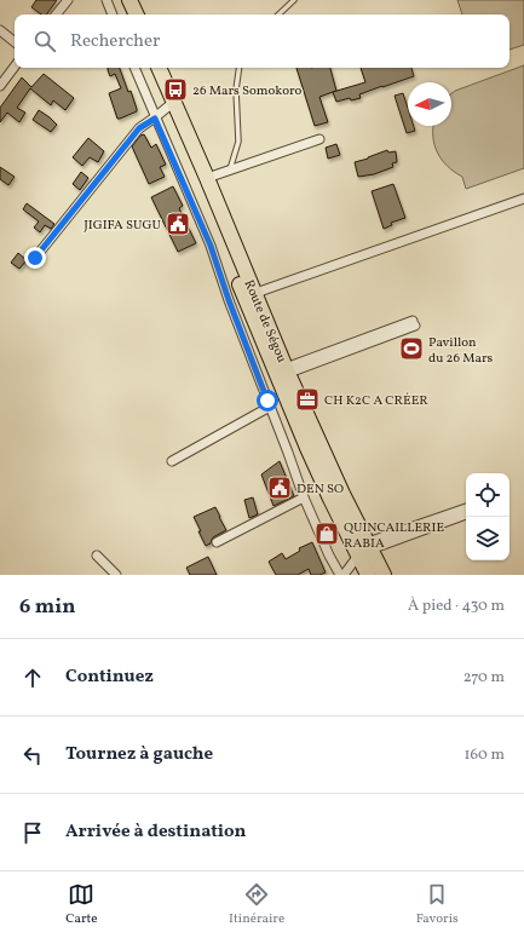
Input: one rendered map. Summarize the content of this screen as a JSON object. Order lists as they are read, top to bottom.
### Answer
{
  "streets": {
    "highway": ["Route de Ségou"]
  },
  "places": {
    "bus stop": ["26 Mars Somokoro"],
    "public building": ["JIGIFA SUGU", "DEN SO"],
    "sports": ["Pavillon du 26 Mars"],
    "office": ["CH K2C A CRÉER"],
    "shop": ["QUINCAILLERIE RABIA"]
  },
  "north": "left",
  "page": {
    "search": "Rechercher",
    "heading": ["6 min", "À pied · 430 m"],
    "list": [
      ["Continuez", "270 m"],
      ["Tournez à gauche", "160 m"],
      "Arrivée à destination"
    ],
    "nav": ["Carte", "Itinéraire", "Favoris"]
  }
}
